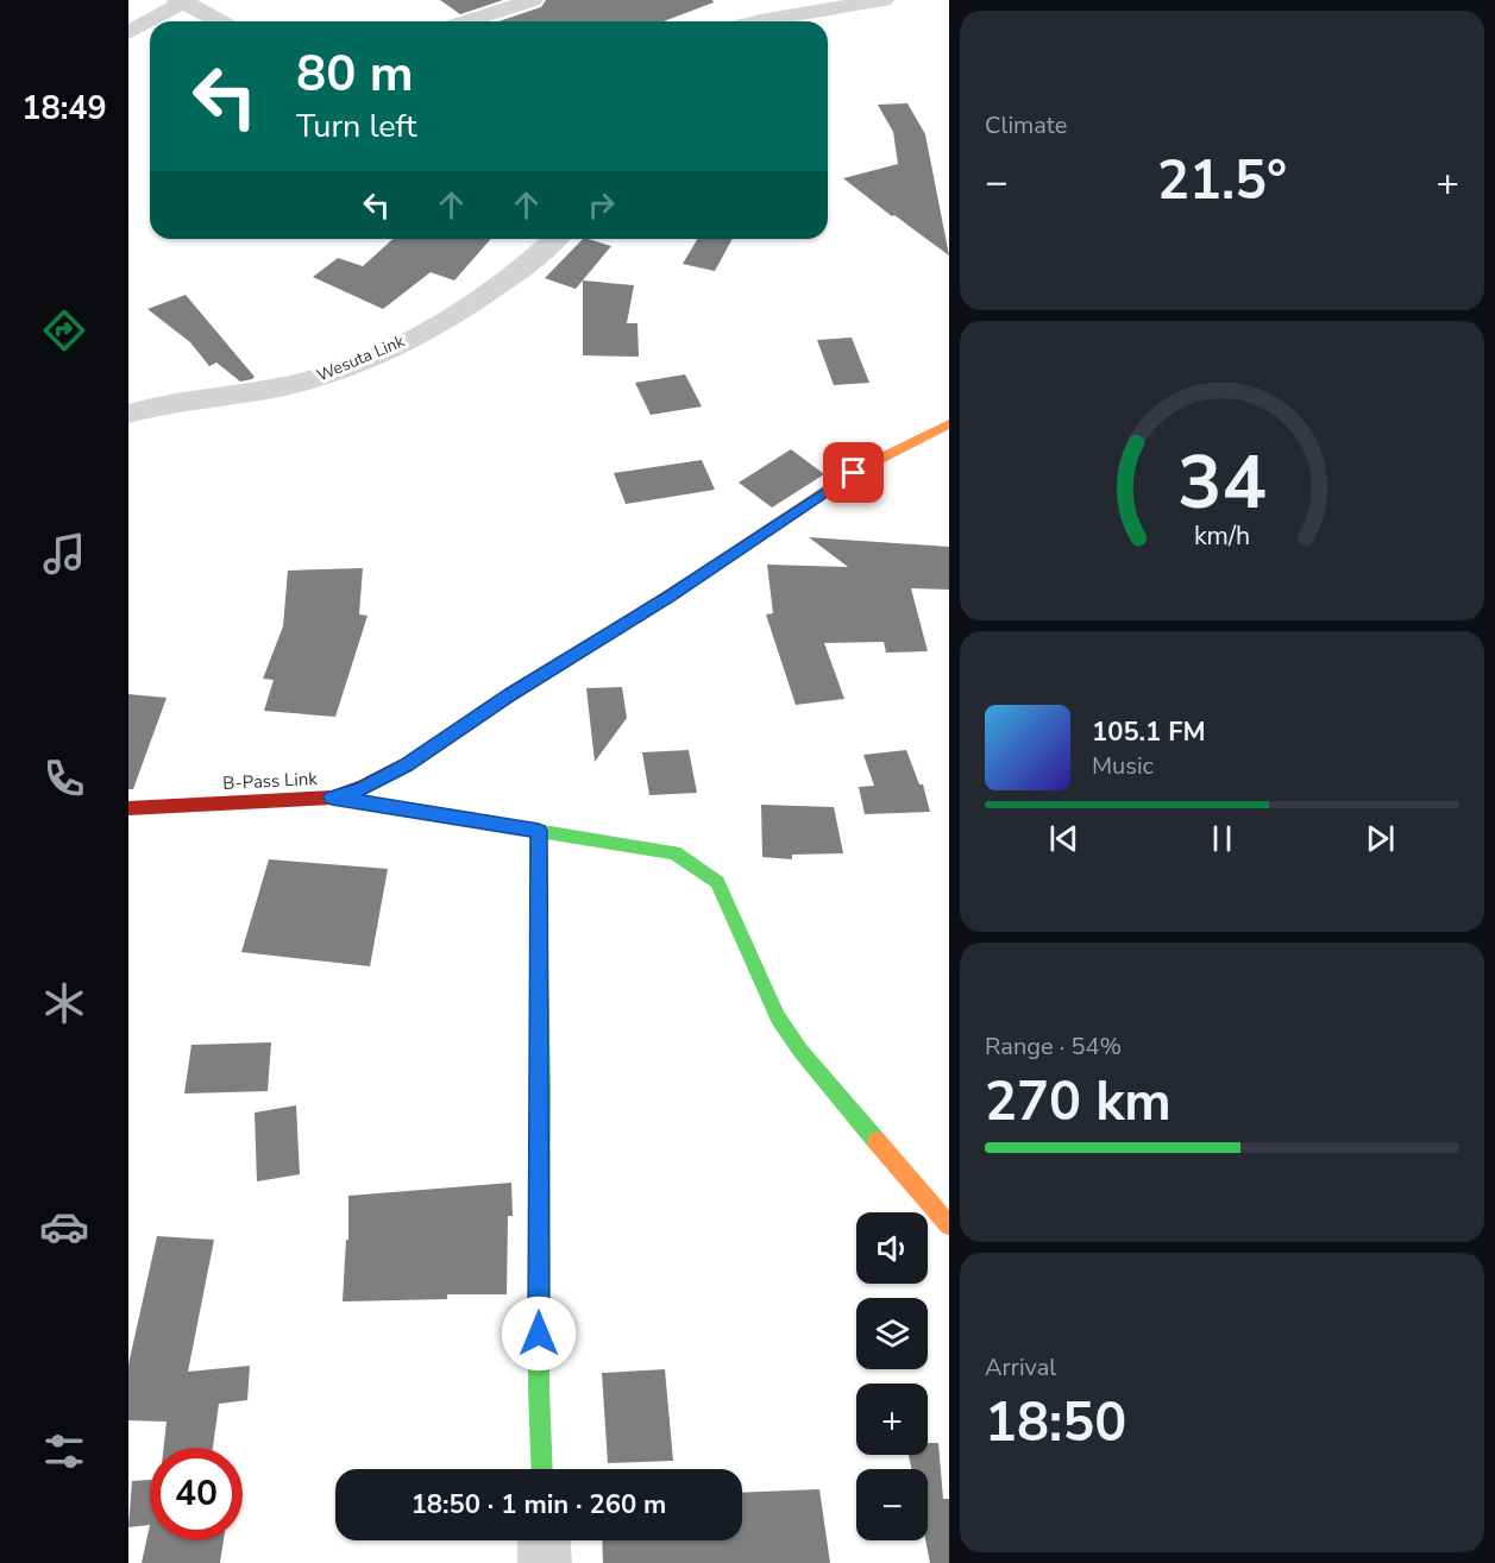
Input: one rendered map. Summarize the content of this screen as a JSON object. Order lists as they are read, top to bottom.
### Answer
{
  "streets": {
    "street": ["Wesuta Link", "B-Pass Link"]
  },
  "page": {
    "tabs": "18:49",
    "tile": [
      "Climate",
      ["Range · 54%", "270 km"],
      ["Arrival", "18:50"]
    ],
    "turn": ["80 m", "Turn left"],
    "heat": ["−", "21.5°", "+"],
    "song": ["105.1 FM", "Music"],
    "map_buttons": ["+", "−"],
    "limit": "40",
    "trip": "18:50 · 1 min · 260 m",
    "gauge": ["34", "km/h"]
  }
}
